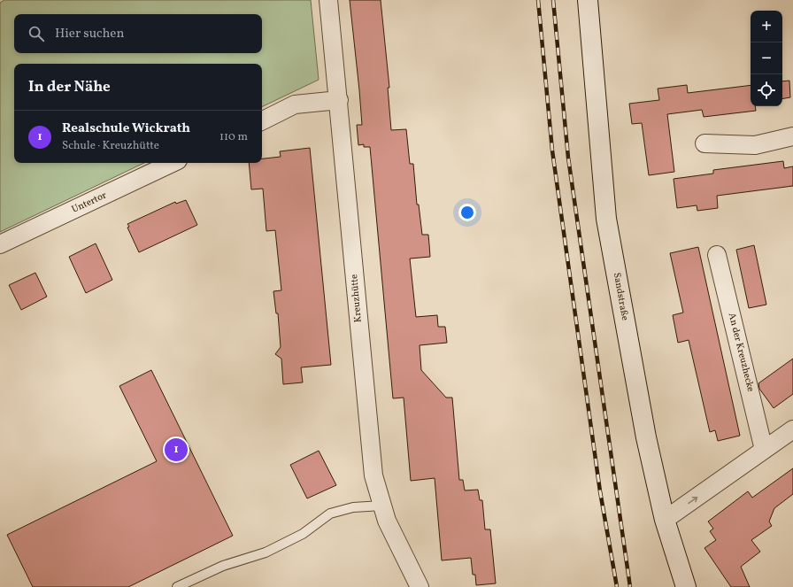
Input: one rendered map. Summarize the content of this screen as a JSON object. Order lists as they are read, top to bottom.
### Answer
{
  "streets": {
    "main road": ["Sandstraße"],
    "street": ["Untertor", "Kreuzhütte", "An der Kreuzhecke"]
  },
  "page": {
    "map_buttons": ["+", "−"],
    "search": "Hier suchen",
    "heading": "In der Nähe",
    "list": [
      {
        "mark": "1",
        "name": "Realschule Wickrath",
        "note": "Schule · Kreuzhütte",
        "value": "110 m"
      }
    ],
    "pins": "1"
  }
}
